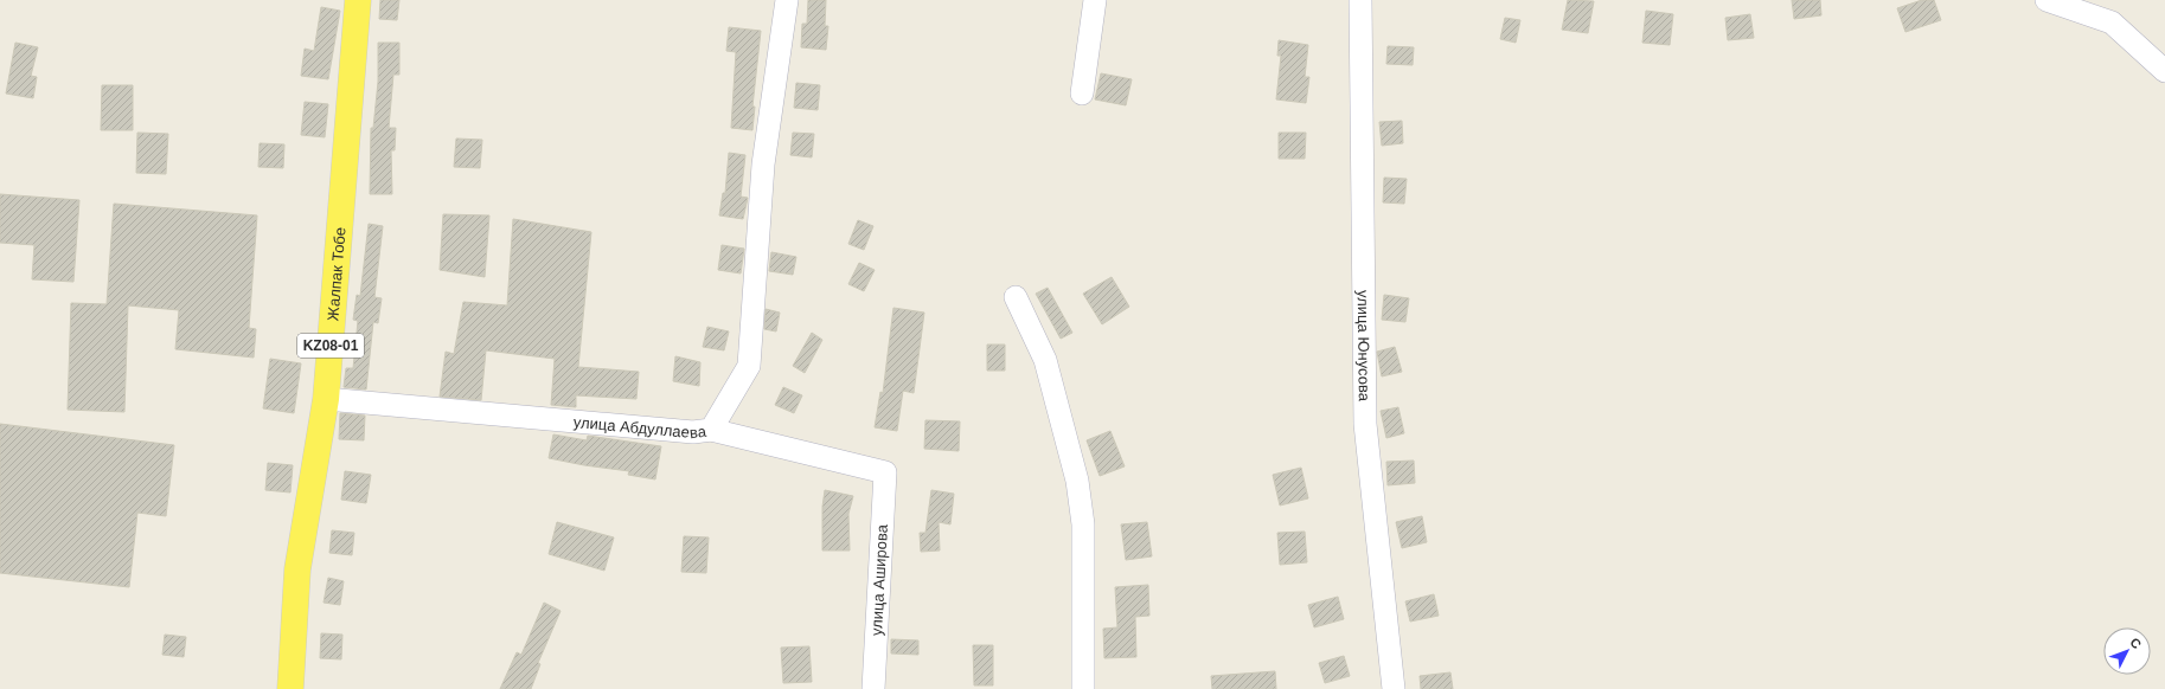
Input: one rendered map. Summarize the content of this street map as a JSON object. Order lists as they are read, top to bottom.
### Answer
{
  "streets": {
    "main road": ["Жалпак Тобе", "KZ08-01"],
    "street": ["улица Юнусова", "улица Абдуллаева", "улица Аширова"]
  },
  "crossings": [
    ["Жалпак Тобе", "улица Абдуллаева"],
    ["улица Абдуллаева", "улица Аширова"]
  ],
  "north": "top right"
}
